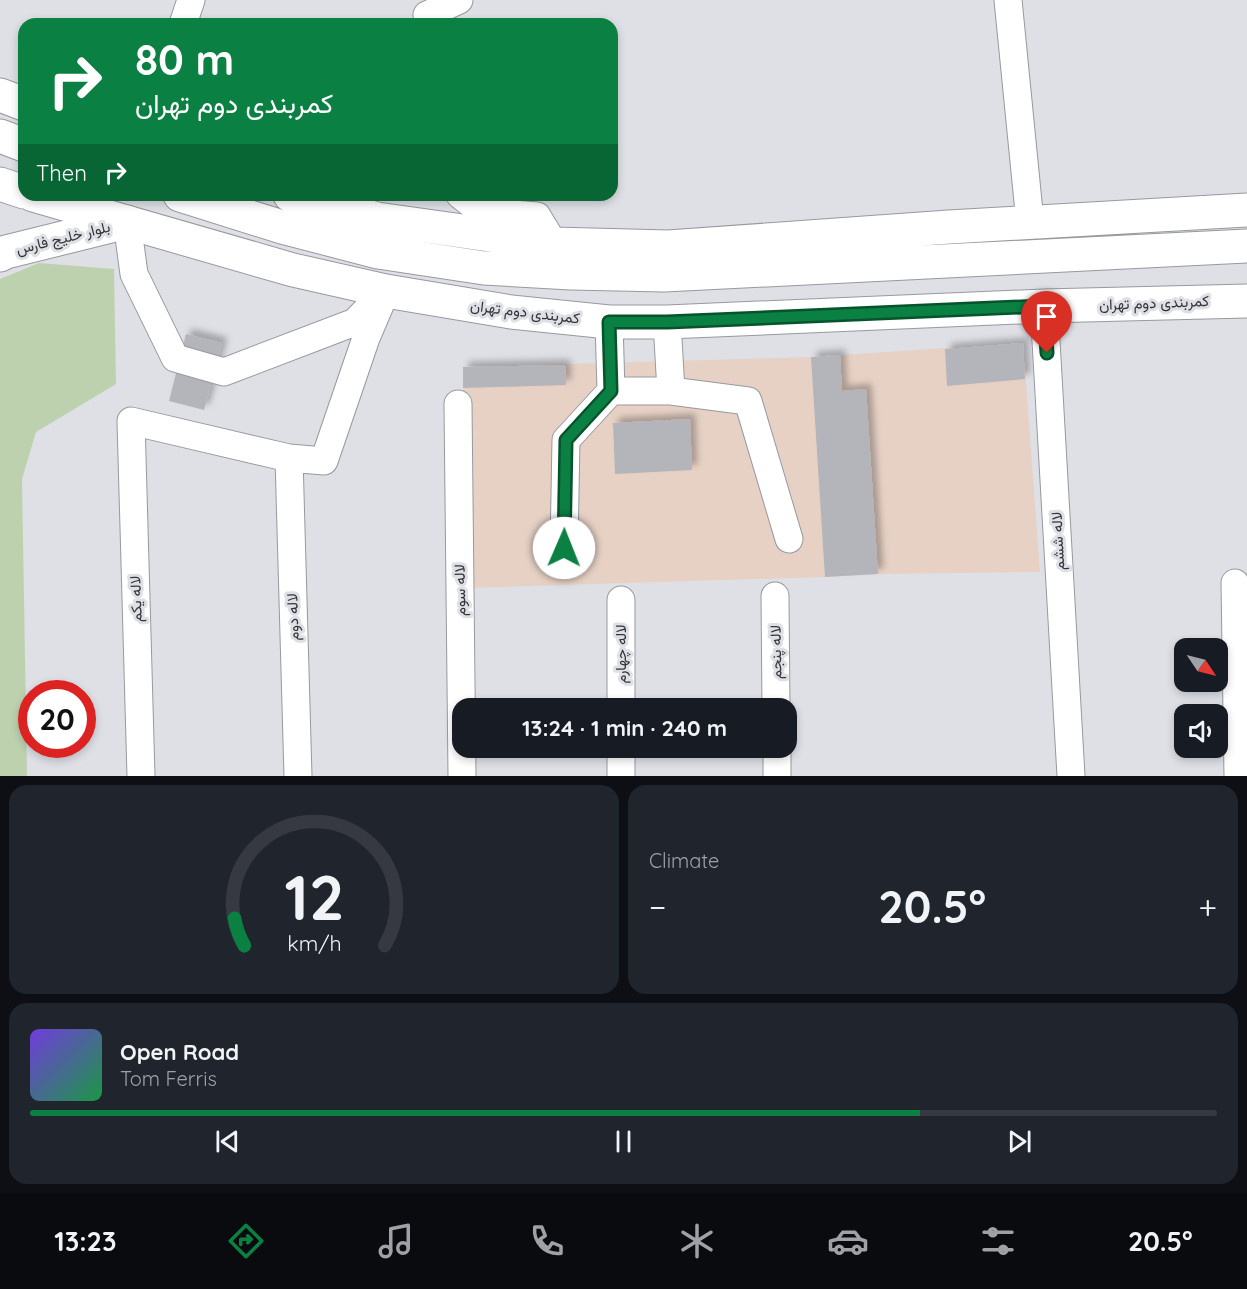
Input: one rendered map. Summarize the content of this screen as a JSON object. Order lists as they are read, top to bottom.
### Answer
{
  "streets": {
    "main road": ["بلوار خلیج فارس", "کمربندی دوم تهران"],
    "street": [
      "لاله ششم",
      "لاله سوم",
      "لاله یکم",
      "لاله دوم",
      "لاله پنجم",
      "لاله چهارم"
    ]
  },
  "crossings": [
    ["بلوار خلیج فارس", "کمربندی دوم تهران"],
    ["کمربندی دوم تهران", "لاله ششم"],
    ["لاله یکم", "لاله دوم"]
  ],
  "north": "bottom right",
  "page": {
    "turn": ["80 m", "کمربندی دوم تهران"],
    "then": "Then",
    "limit": "20",
    "trip": "13:24 · 1 min · 240 m",
    "tile": "Climate",
    "heat": ["−", "20.5°", "+"],
    "song": ["Open Road", "Tom Ferris"],
    "tabs": ["13:23", "20.5°"],
    "gauge": ["12", "km/h"]
  }
}
